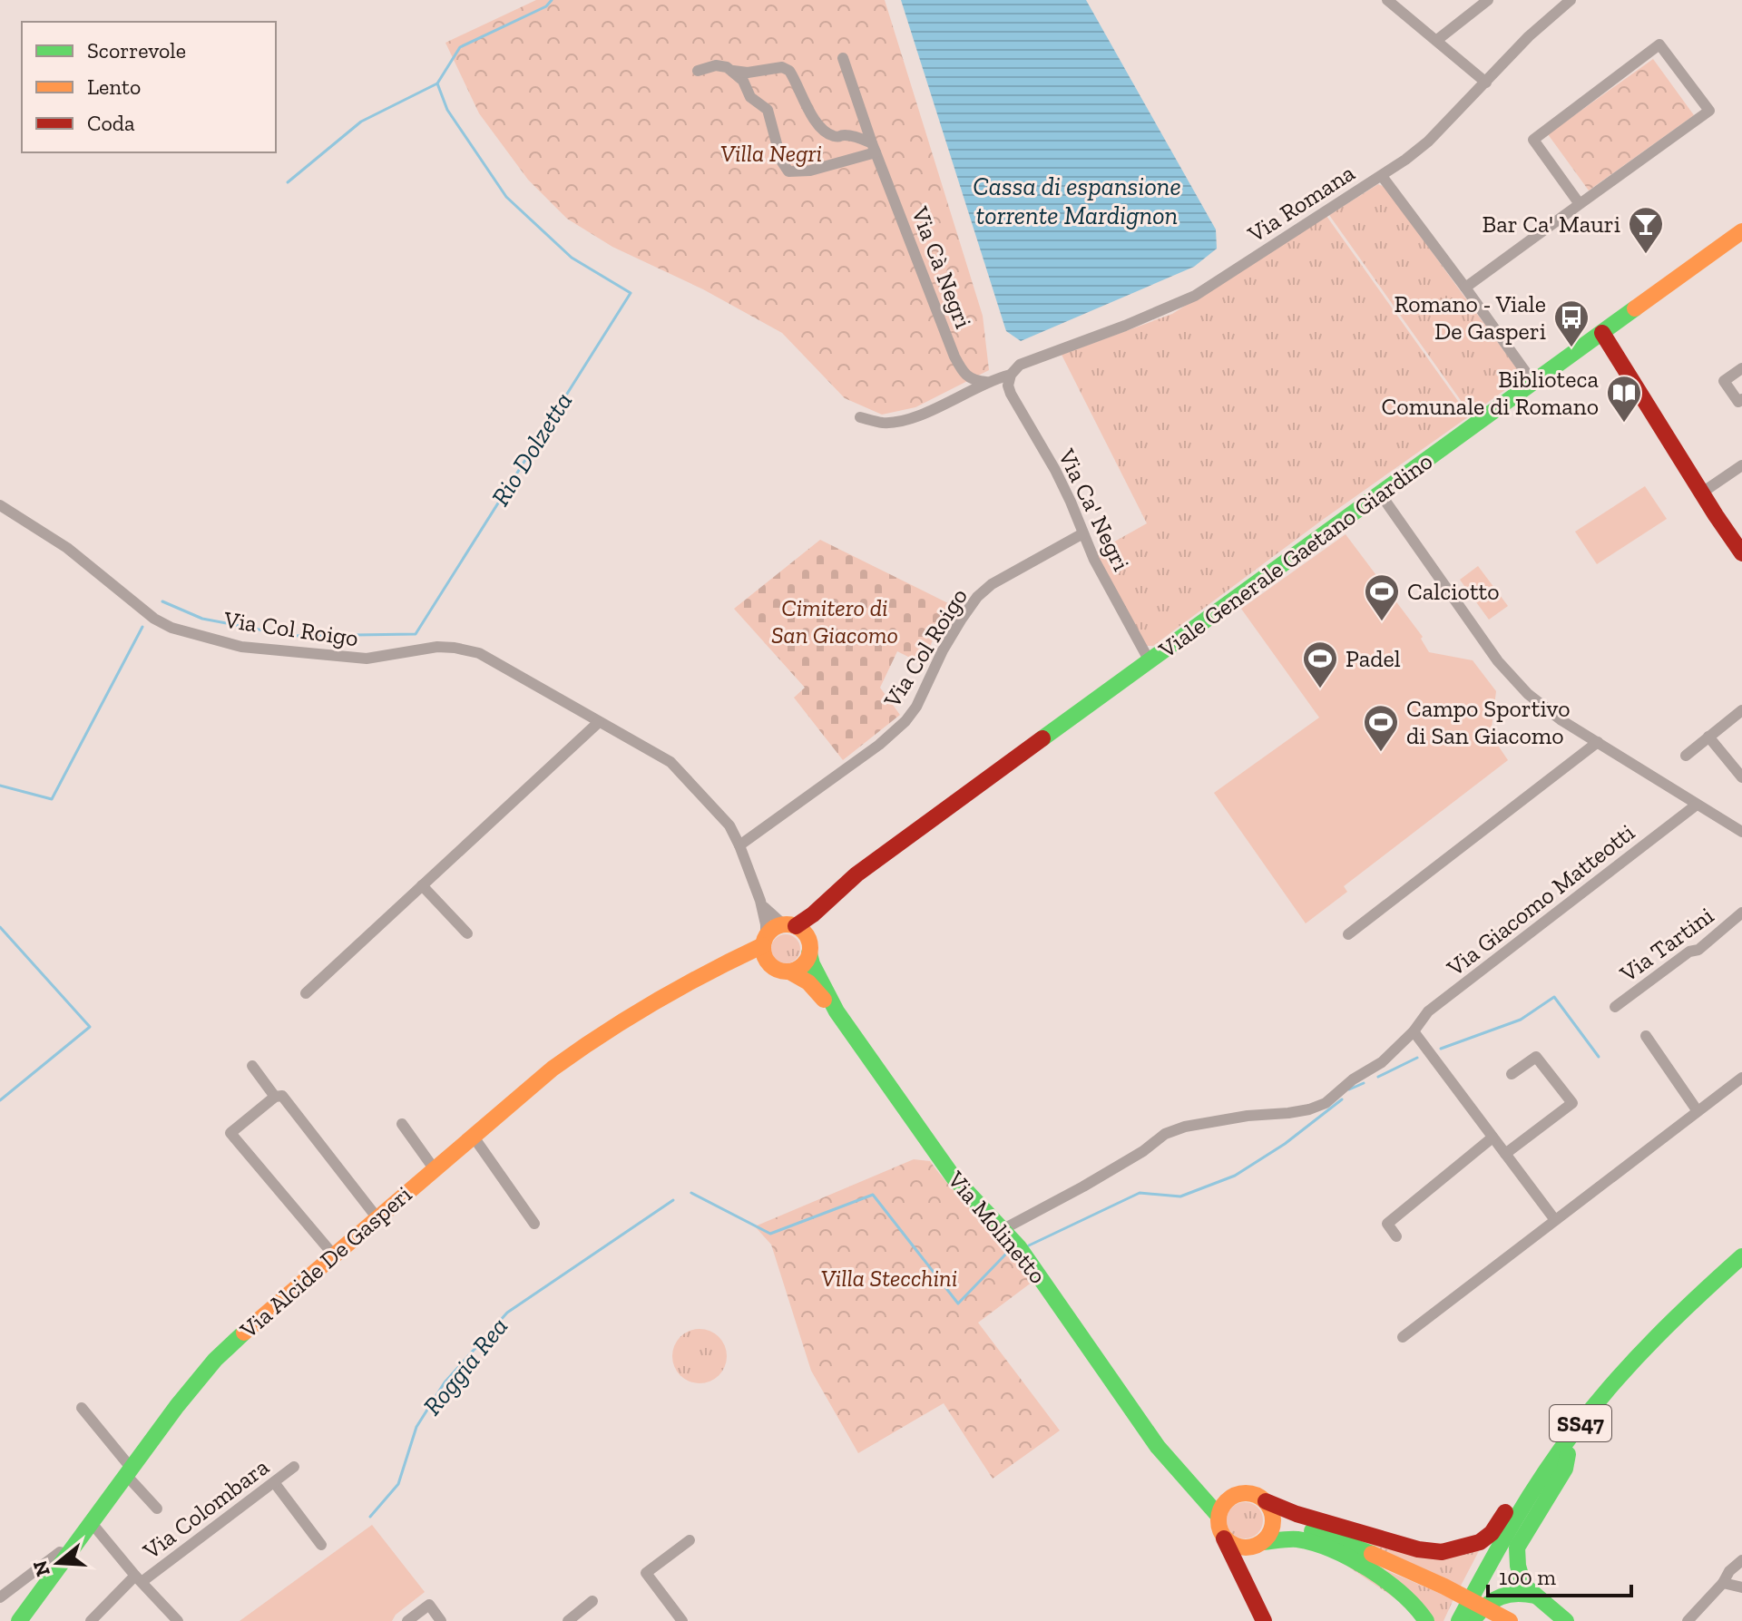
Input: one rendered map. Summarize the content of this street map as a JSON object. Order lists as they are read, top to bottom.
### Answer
{
  "streets": {
    "main road": [
      "Viale Generale Gaetano Giardino",
      "Via Molinetto",
      "Via Alcide De Gasperi",
      "SS47"
    ],
    "street": [
      "Via Romana",
      "Via Cà Negri",
      "Via Ca' Negri",
      "Via Col Roigo",
      "Via Giacomo Matteotti",
      "Via Tartini",
      "Via Colombara"
    ]
  },
  "crossings": [
    ["Via Romana", "Via Ca' Negri"],
    ["Via Ca' Negri", "Viale Generale Gaetano Giardino"],
    ["Via Ca' Negri", "Via Col Roigo"],
    ["Viale Generale Gaetano Giardino", "Via Col Roigo"],
    ["Viale Generale Gaetano Giardino", "Via Molinetto"],
    ["Viale Generale Gaetano Giardino", "Via Alcide De Gasperi"],
    ["Via Col Roigo", "Via Molinetto"],
    ["Via Col Roigo", "Via Alcide De Gasperi"],
    ["Via Giacomo Matteotti", "Via Molinetto"],
    ["Via Molinetto", "Via Alcide De Gasperi"],
    ["Via Molinetto", "SS47"]
  ],
  "water": ["Cassa di espansione torrente Mardignon", "Rio Dolzetta", "Roggia Rea"],
  "parks": ["Villa Negri", "Cimitero di San Giacomo", "Villa Stecchini"],
  "places": {
    "bar": ["Bar Ca' Mauri"],
    "bus stop": ["Romano - Viale De Gasperi"],
    "library": ["Biblioteca Comunale di Romano"],
    "sports": ["Calciotto", "Padel", "Campo Sportivo di San Giacomo"]
  },
  "legend": ["Scorrevole", "Lento", "Coda"],
  "scale_bar": "100 m",
  "north": "left"
}
